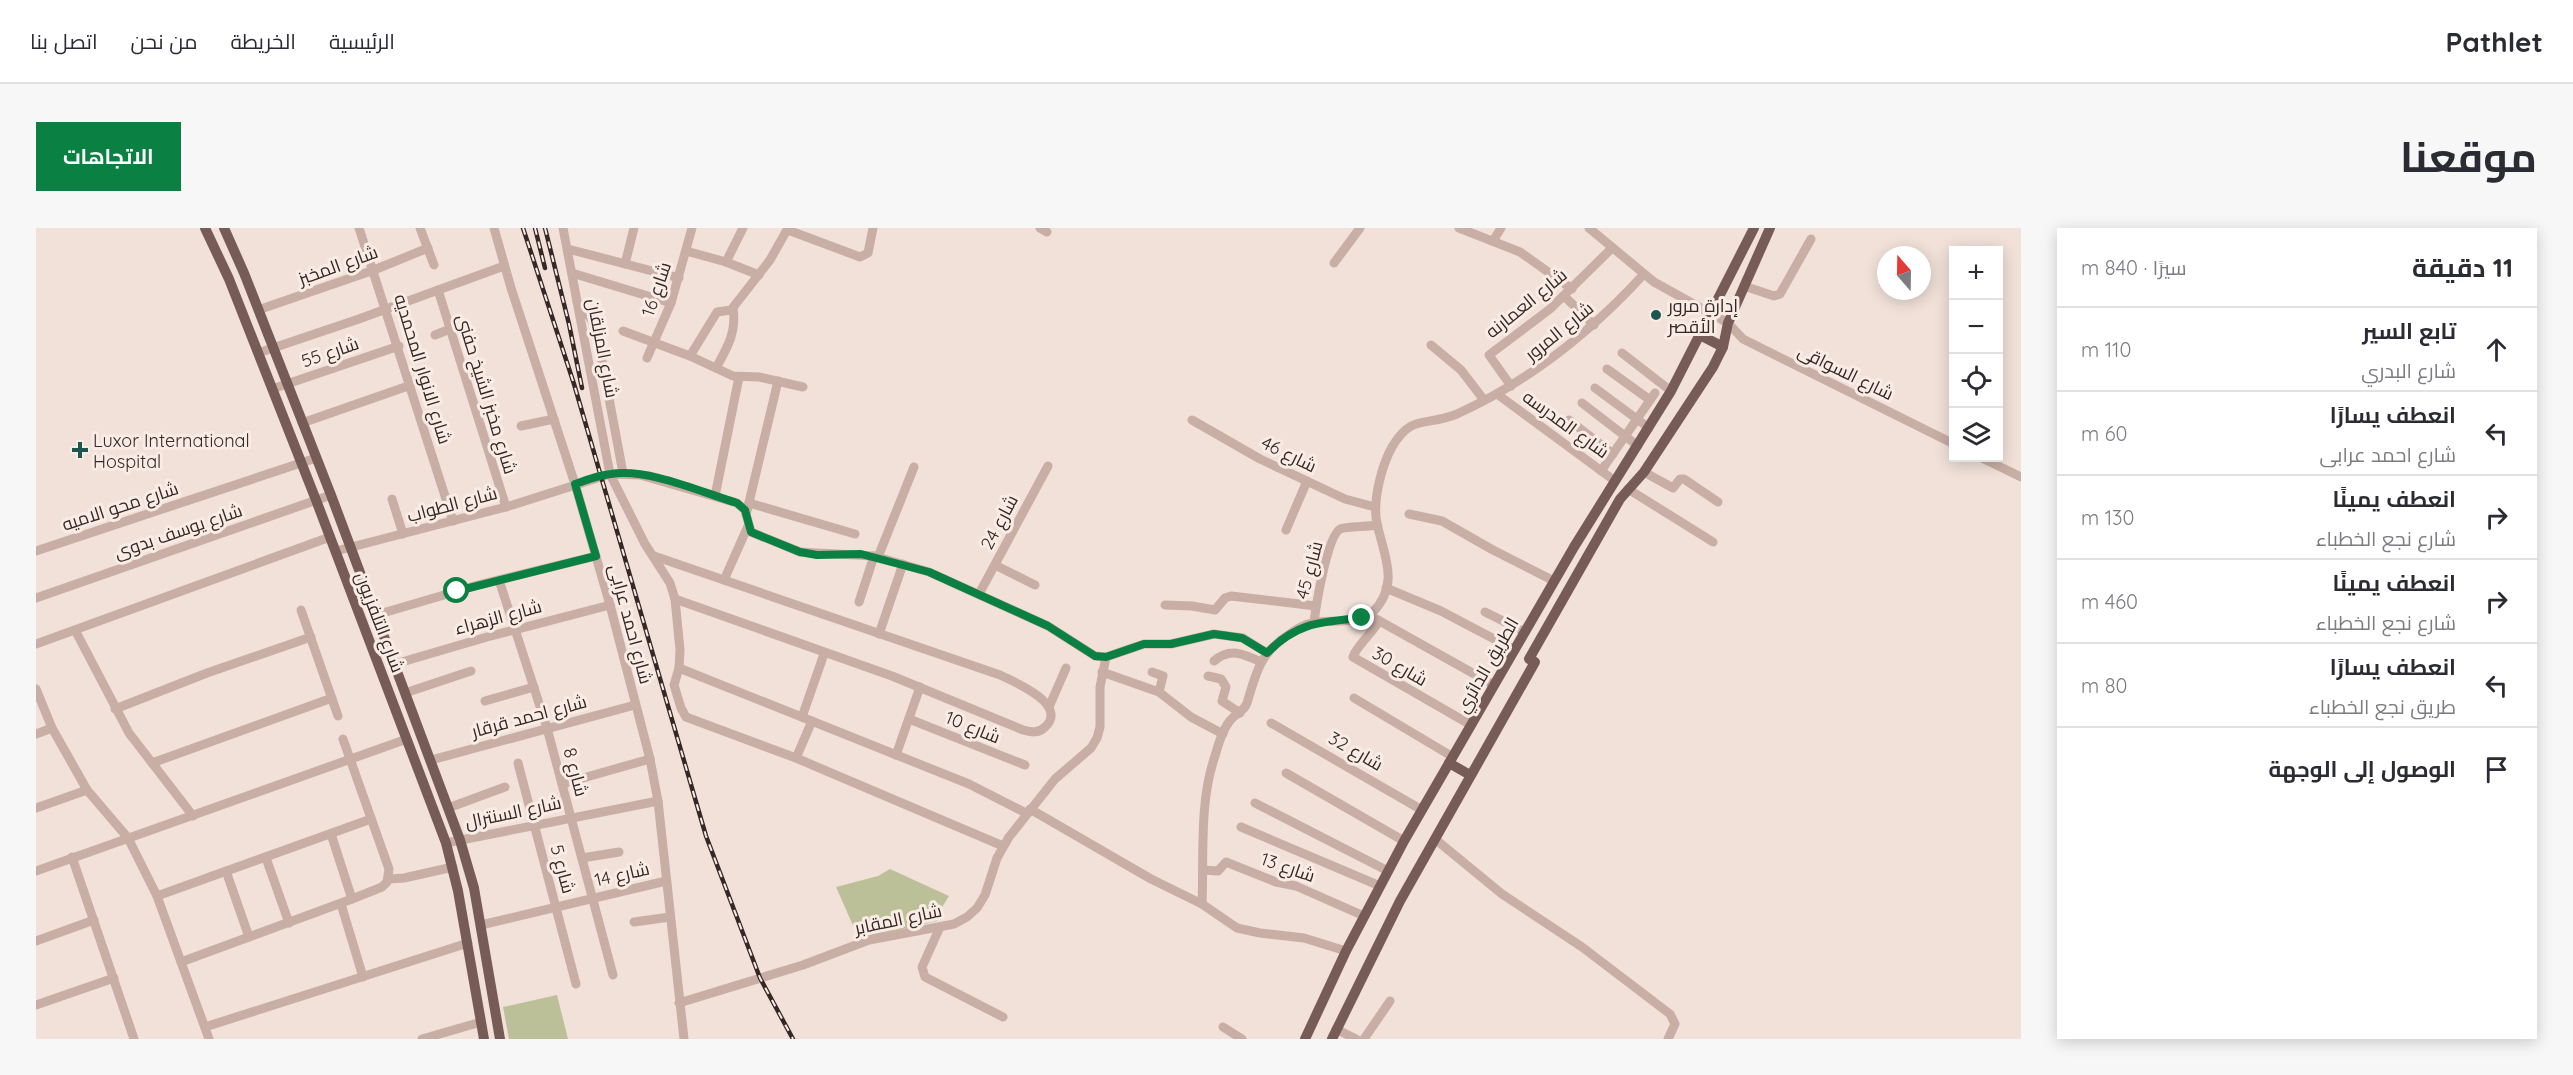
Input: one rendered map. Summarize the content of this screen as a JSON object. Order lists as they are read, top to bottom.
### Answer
{
  "streets": {
    "main road": ["شارع التلفزيون", "الطريق الدائري"],
    "street": [
      "شارع المخبز",
      "شارع 16",
      "شارع العمارنه",
      "شارع المرور",
      "شارع المزلقان",
      "شارع 55",
      "شارع الانوار المحمديه",
      "شارع السواقى",
      "شارع مخبز الشيخ حفنى",
      "شارع المدرسه",
      "شارع 46",
      "شارع الطواب",
      "شارع محو الاميه",
      "شارع 24",
      "شارع يوسف بدوى",
      "شارع 45",
      "شارع الزهراء",
      "شارع احمد عرابى",
      "شارع 30",
      "شارع احمد قرقار",
      "شارع 10",
      "شارع 32",
      "شارع 8",
      "شارع السنترال",
      "شارع 13",
      "شارع 5",
      "شارع 14",
      "شارع المقابر"
    ]
  },
  "crossings": [
    ["شارع المخبز", "شارع الانوار المحمديه"],
    ["شارع المخبز", "شارع التلفزيون"],
    ["شارع العمارنه", "شارع المرور"],
    ["شارع العمارنه", "شارع السواقى"],
    ["شارع المرور", "شارع السواقى"],
    ["شارع المرور", "شارع المدرسه"],
    ["شارع المرور", "شارع 46"],
    ["شارع المرور", "شارع 45"],
    ["شارع المزلقان", "شارع الطواب"],
    ["شارع المزلقان", "شارع المقابر"],
    ["شارع 55", "شارع الانوار المحمديه"],
    ["شارع 55", "شارع التلفزيون"],
    ["شارع الانوار المحمديه", "شارع الطواب"],
    ["شارع السواقى", "الطريق الدائري"],
    ["شارع مخبز الشيخ حفنى", "شارع الطواب"],
    ["شارع المدرسه", "الطريق الدائري"],
    ["شارع الطواب", "شارع التلفزيون"],
    ["شارع الطواب", "شارع احمد عرابى"],
    ["شارع محو الاميه", "شارع التلفزيون"],
    ["شارع يوسف بدوى", "شارع التلفزيون"],
    ["شارع الزهراء", "شارع التلفزيون"],
    ["شارع الزهراء", "شارع احمد عرابى"],
    ["شارع الزهراء", "شارع 8"],
    ["شارع التلفزيون", "شارع احمد قرقار"],
    ["شارع التلفزيون", "شارع السنترال"],
    ["شارع التلفزيون", "شارع 14"],
    ["شارع احمد عرابى", "شارع احمد قرقار"],
    ["شارع احمد عرابى", "شارع السنترال"],
    ["شارع احمد عرابى", "شارع 14"],
    ["شارع احمد عرابى", "شارع المقابر"],
    ["الطريق الدائري", "شارع 30"],
    ["الطريق الدائري", "شارع 32"],
    ["الطريق الدائري", "شارع 13"],
    ["شارع احمد قرقار", "شارع 8"],
    ["شارع 8", "شارع السنترال"],
    ["شارع 8", "شارع 14"],
    ["شارع السنترال", "شارع 5"],
    ["شارع 5", "شارع 14"]
  ],
  "places": {
    "other": ["إدارة مرور الأقصر"],
    "health": ["Luxor International Hospital"]
  },
  "north": "top",
  "page": {
    "header": "Pathlet",
    "nav": [
      "الرئيسية",
      "الخريطة",
      "من نحن",
      "اتصل بنا"
    ],
    "title": "موقعنا",
    "buttons": "الاتجاهات",
    "heading": ["11 دقيقة", "سيرًا · 840 m"],
    "map_buttons": ["+", "−"],
    "list": [
      ["تابع السير", "شارع البدري", "110 m"],
      ["انعطف يسارًا", "شارع احمد عرابى", "60 m"],
      ["انعطف يمينًا", "شارع نجع الخطباء", "130 m"],
      ["انعطف يمينًا", "شارع نجع الخطباء", "460 m"],
      ["انعطف يسارًا", "طريق نجع الخطباء", "80 m"],
      "الوصول إلى الوجهة"
    ]
  }
}
